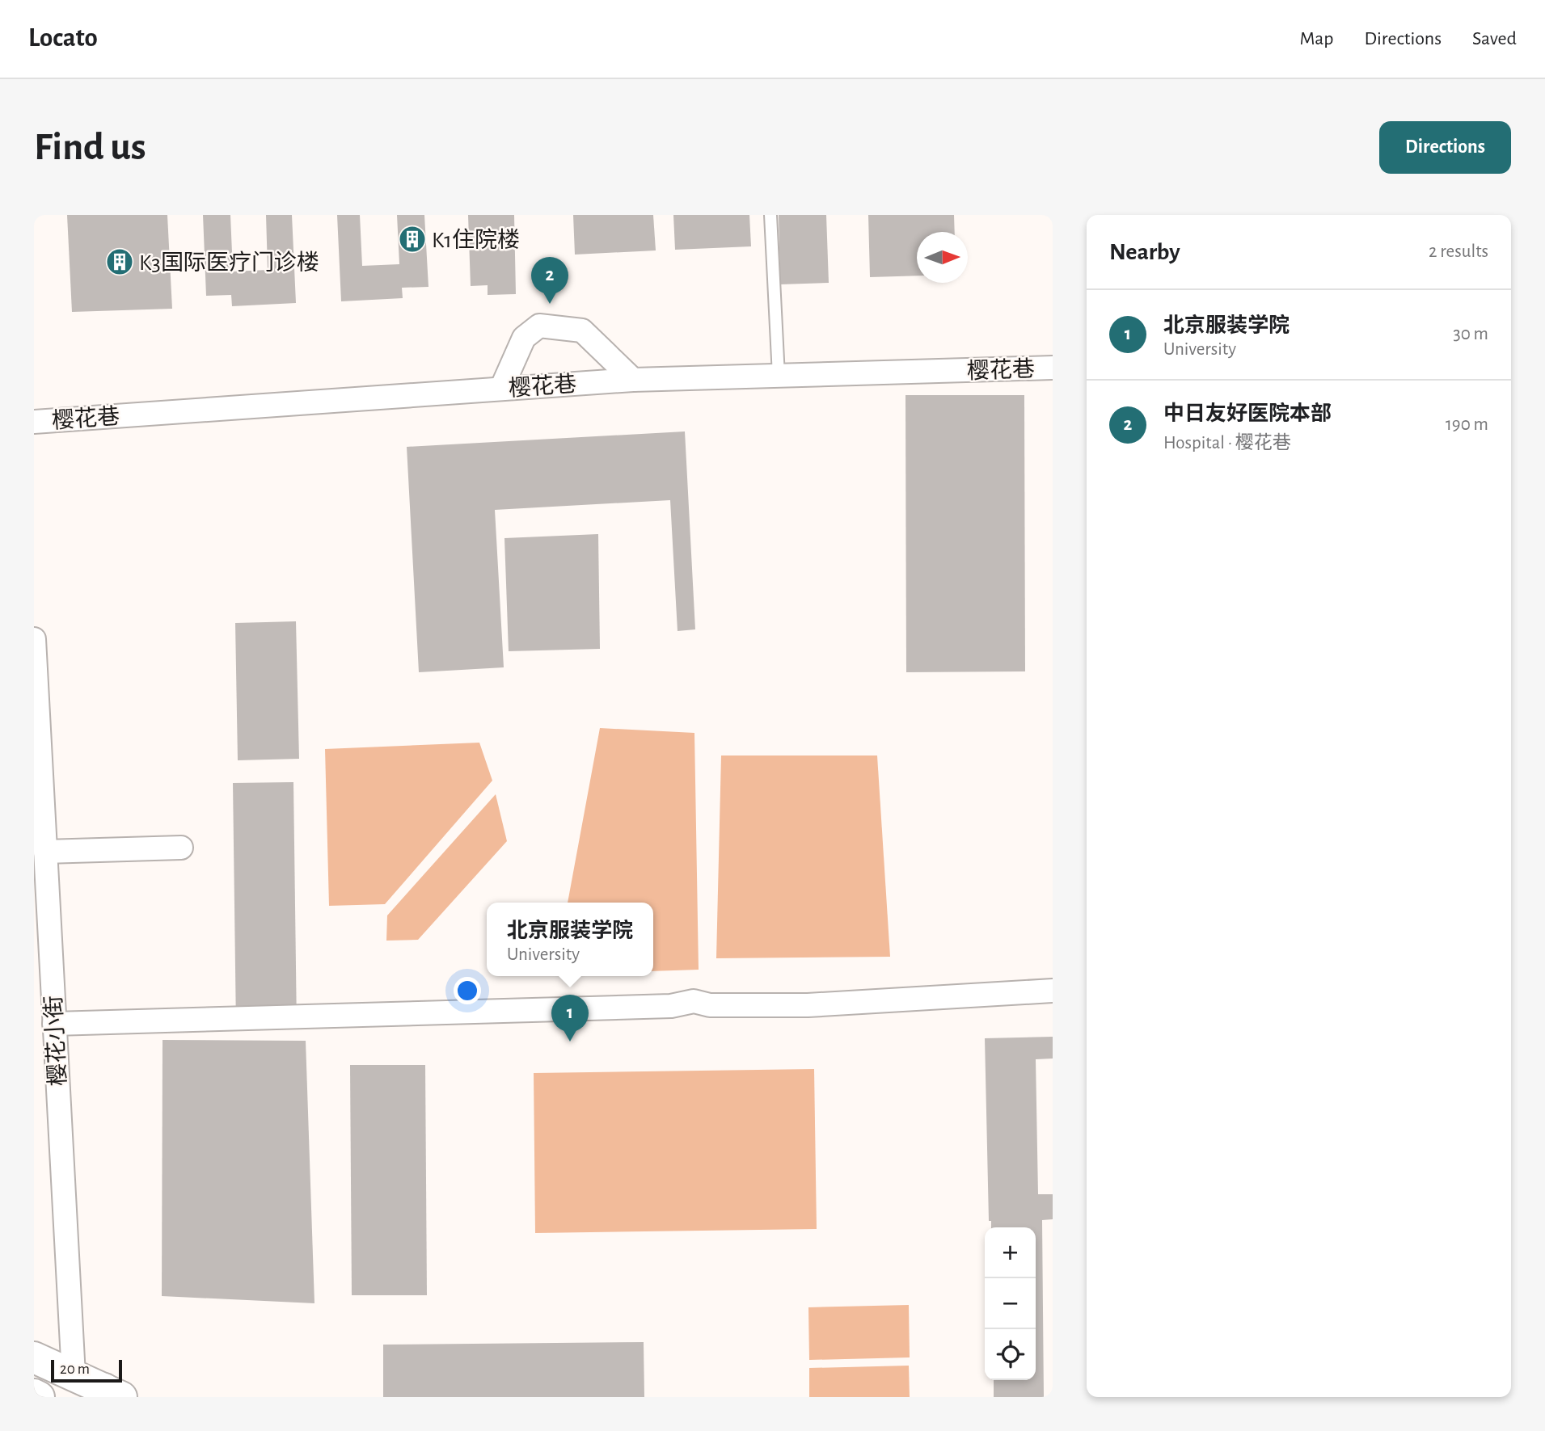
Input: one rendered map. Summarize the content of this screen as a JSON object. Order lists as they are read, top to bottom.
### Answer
{
  "streets": {
    "street": ["樱花巷", "樱花小街"]
  },
  "places": {
    "building": ["K1住院楼", "K3国际医疗门诊楼"]
  },
  "scale_bar": "20 m",
  "north": "right",
  "page": {
    "header": "Locato",
    "nav": ["Map", "Directions", "Saved"],
    "buttons": "Directions",
    "title": "Find us",
    "heading": ["Nearby", "2 results"],
    "pins": ["2", "1"],
    "list": [
      {
        "mark": "1",
        "name": "北京服装学院",
        "note": "University",
        "value": "30 m"
      },
      {
        "mark": "2",
        "name": "中日友好医院本部",
        "note": "Hospital · 樱花巷",
        "value": "190 m"
      }
    ],
    "popup": ["北京服装学院", "University"],
    "map_buttons": ["+", "−"],
    "scale": "20 m"
  }
}
